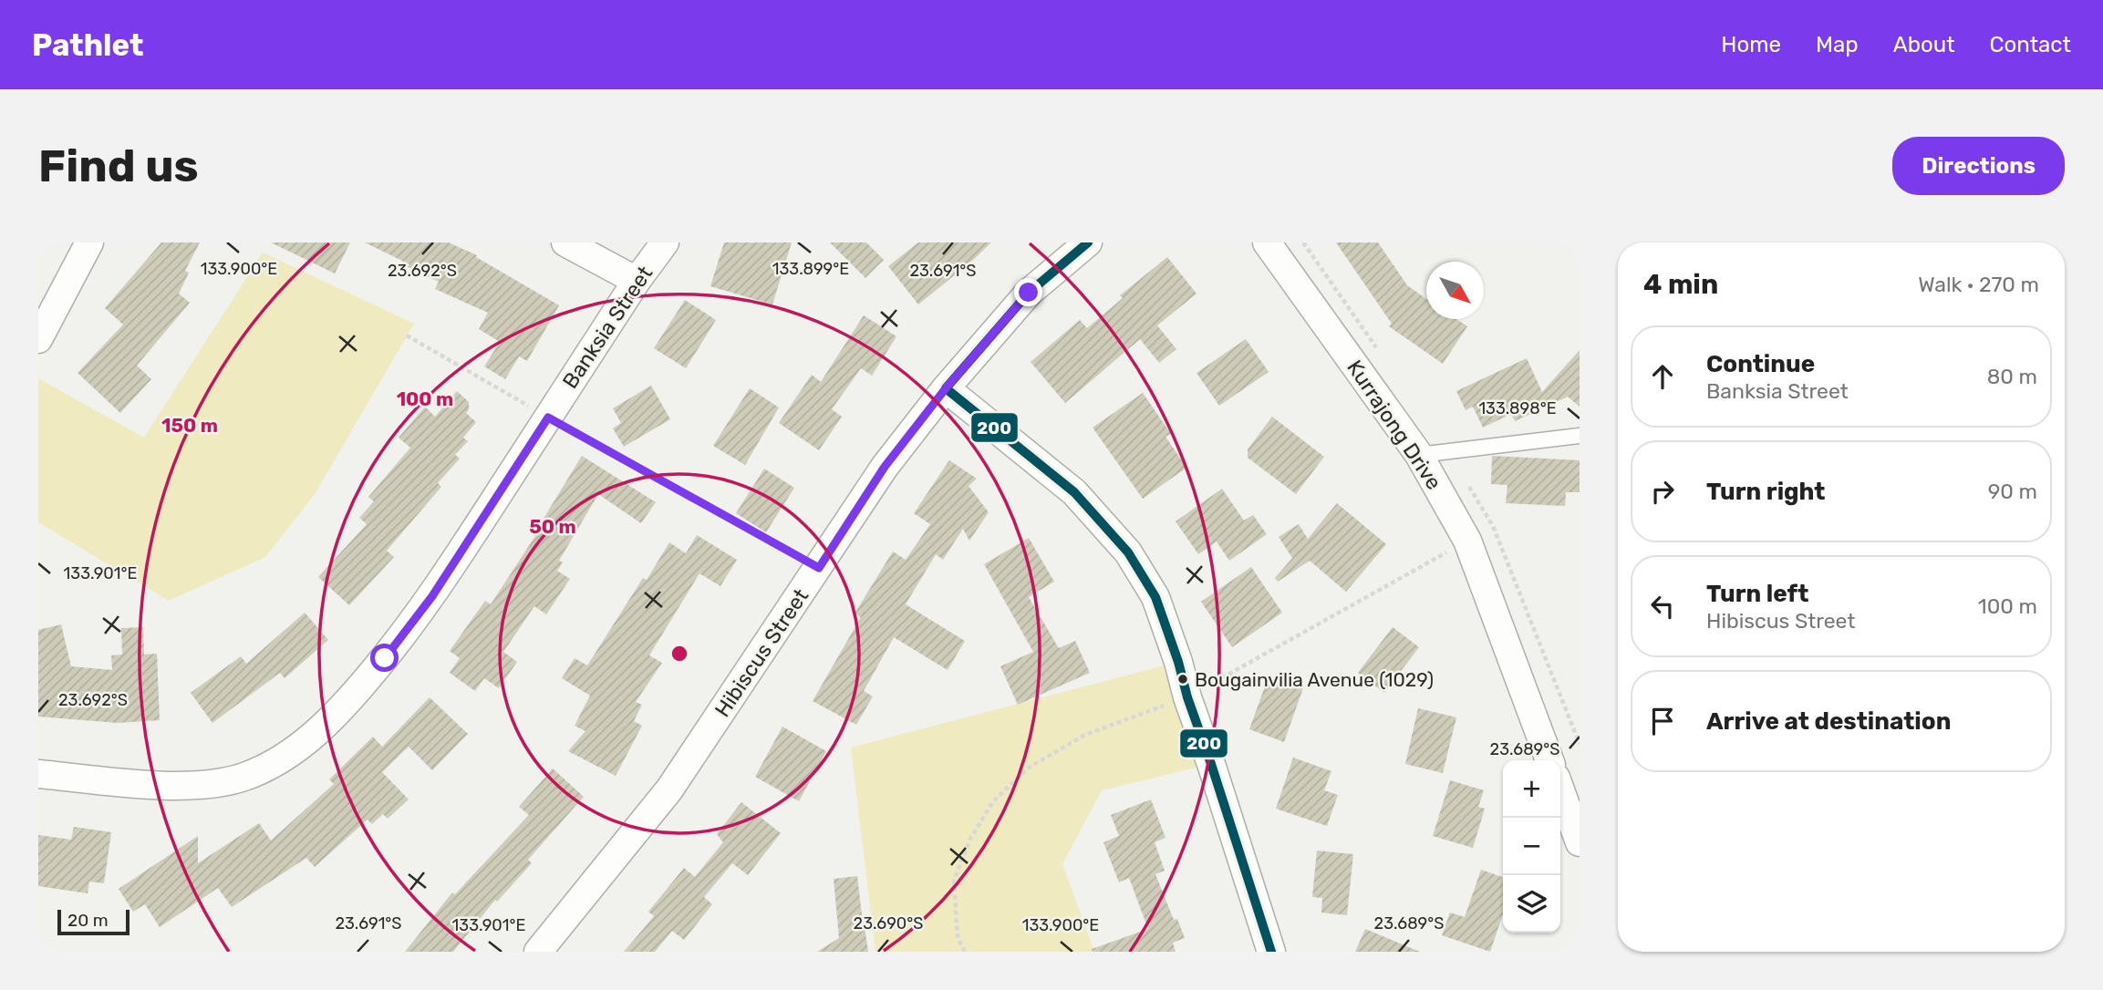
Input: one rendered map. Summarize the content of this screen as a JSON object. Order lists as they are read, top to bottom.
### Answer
{
  "streets": {
    "street": ["Banksia Street", "Kurrajong Drive", "Hibiscus Street"]
  },
  "places": ["Bougainvilia Avenue (1029)"],
  "lines": ["transit line 200"],
  "scale_bar": "20 m",
  "north": "bottom right",
  "page": {
    "header": "Pathlet",
    "nav": [
      "Home",
      "Map",
      "About",
      "Contact"
    ],
    "buttons": "Directions",
    "title": "Find us",
    "heading": ["4 min", "Walk · 270 m"],
    "list": [
      ["Continue", "Banksia Street", "80 m"],
      ["Turn right", "90 m"],
      ["Turn left", "Hibiscus Street", "100 m"],
      "Arrive at destination"
    ],
    "map_buttons": ["+", "−"],
    "scale": "20 m"
  },
  "coordinates": [
    "133.900°E",
    "133.899°E",
    "23.692°S",
    "23.691°S",
    "133.898°E",
    "133.901°E",
    "23.689°S",
    "23.690°S"
  ],
  "rings": ["100 m", "150 m", "50 m"]
}
